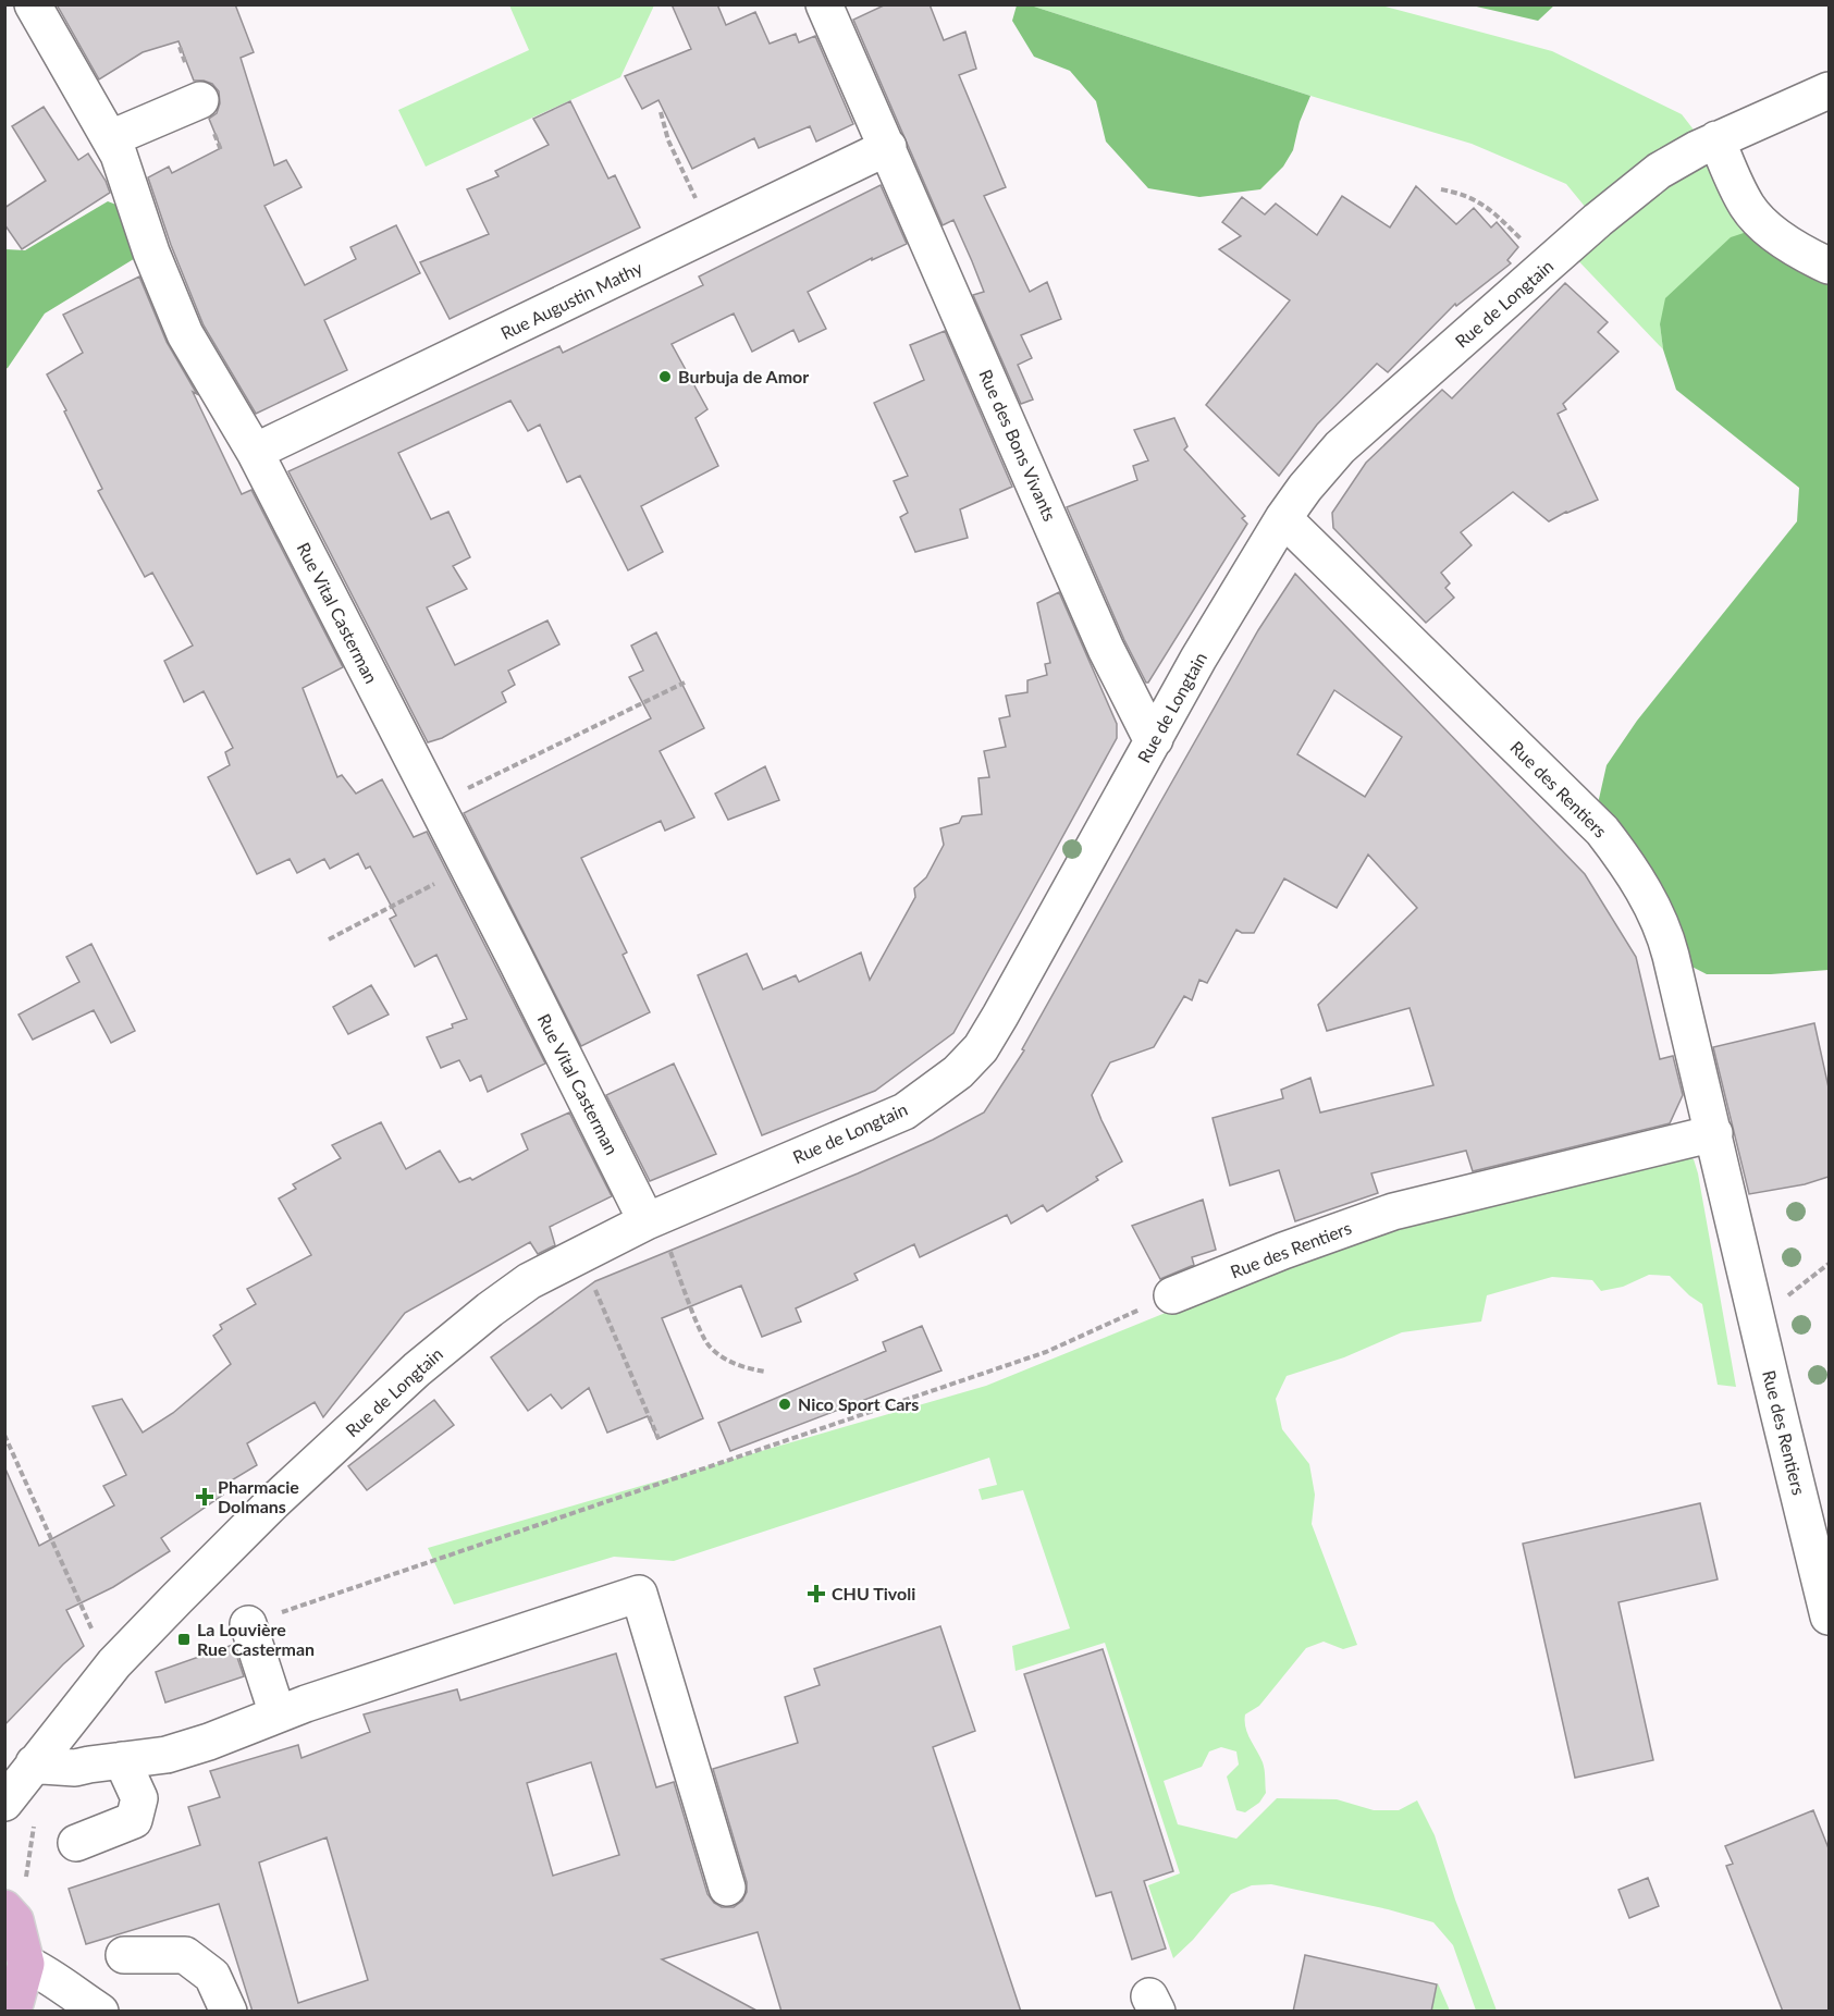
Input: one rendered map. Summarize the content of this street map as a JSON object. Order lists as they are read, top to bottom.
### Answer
{
  "streets": {
    "street": [
      "Rue Augustin Mathy",
      "Rue de Longtain",
      "Rue des Bons Vivants",
      "Rue Vital Casterman",
      "Rue des Rentiers"
    ]
  },
  "crossings": [
    ["Rue Augustin Mathy", "Rue des Bons Vivants"],
    ["Rue Augustin Mathy", "Rue Vital Casterman"],
    ["Rue de Longtain", "Rue des Bons Vivants"],
    ["Rue de Longtain", "Rue Vital Casterman"],
    ["Rue de Longtain", "Rue des Rentiers"]
  ],
  "places": {
    "other": ["Burbuja de Amor", "Nico Sport Cars"],
    "health": ["Pharmacie Dolmans", "CHU Tivoli"],
    "transit": ["La Louvière Rue Casterman"]
  }
}
